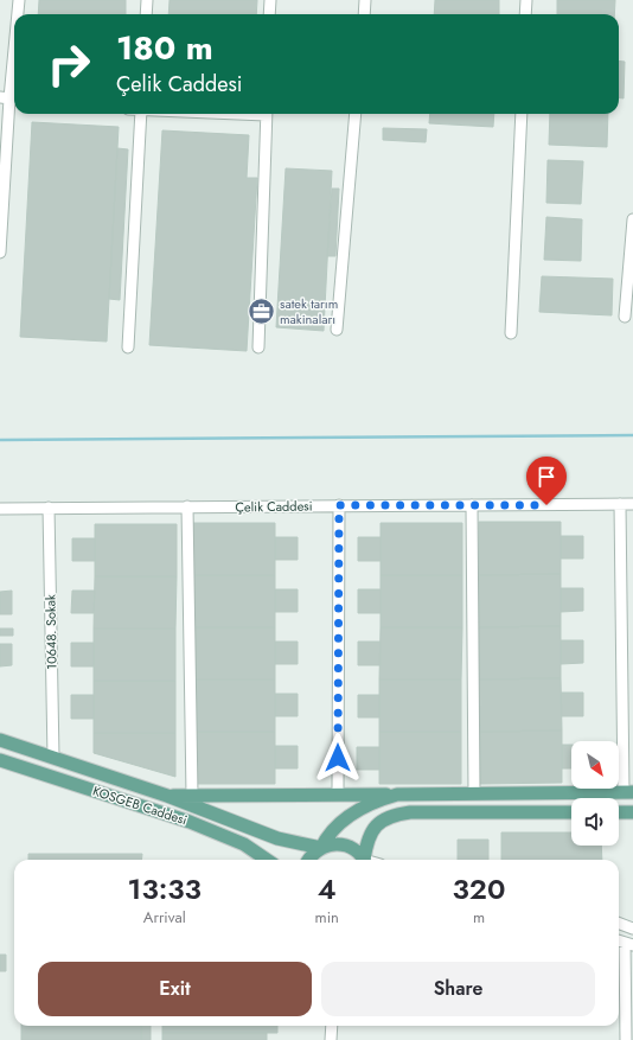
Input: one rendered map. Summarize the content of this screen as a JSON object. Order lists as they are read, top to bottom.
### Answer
{
  "streets": {
    "main road": ["KOSGEB Caddesi"],
    "street": ["Çelik Caddesi", "10648. Sokak"]
  },
  "crossings": [
    ["Çelik Caddesi", "10648. Sokak"],
    ["10648. Sokak", "KOSGEB Caddesi"]
  ],
  "places": {
    "office": ["satek tarım makinaları"]
  },
  "north": "bottom right",
  "page": {
    "turn": ["180 m", "Çelik Caddesi"],
    "eta": [
      "13:33",
      "Arrival",
      "4",
      "min",
      "320",
      "m"
    ],
    "buttons": ["Exit", "Share"]
  }
}
